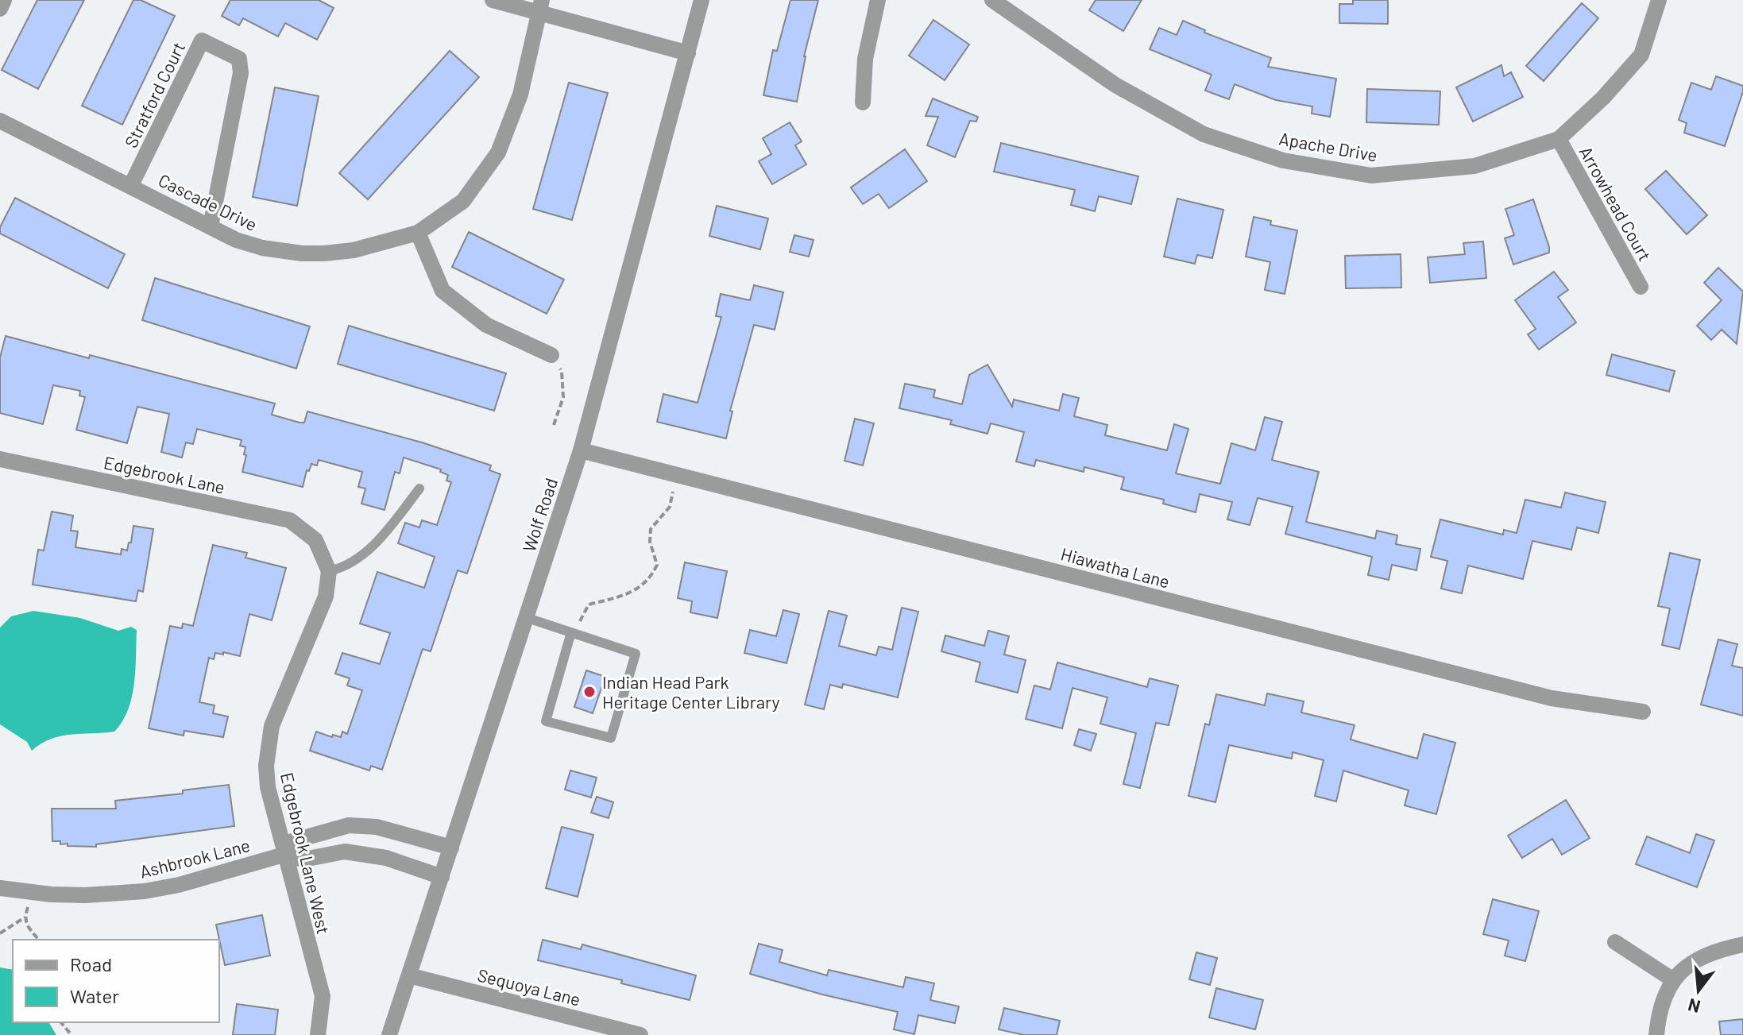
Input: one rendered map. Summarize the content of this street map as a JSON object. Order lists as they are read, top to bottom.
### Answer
{
  "streets": {
    "street": [
      "Stratford Court",
      "Apache Drive",
      "Cascade Drive",
      "Arrowhead Court",
      "Edgebrook Lane",
      "Wolf Road",
      "Hiawatha Lane",
      "Edgebrook Lane West",
      "Ashbrook Lane",
      "Sequoya Lane"
    ]
  },
  "crossings": [
    ["Stratford Court", "Cascade Drive"],
    ["Apache Drive", "Arrowhead Court"],
    ["Edgebrook Lane", "Edgebrook Lane West"],
    ["Wolf Road", "Hiawatha Lane"],
    ["Wolf Road", "Ashbrook Lane"],
    ["Wolf Road", "Sequoya Lane"],
    ["Edgebrook Lane West", "Ashbrook Lane"]
  ],
  "places": ["Indian Head Park Heritage Center Library"],
  "legend": ["Road", "Water"],
  "north": "bottom"
}
